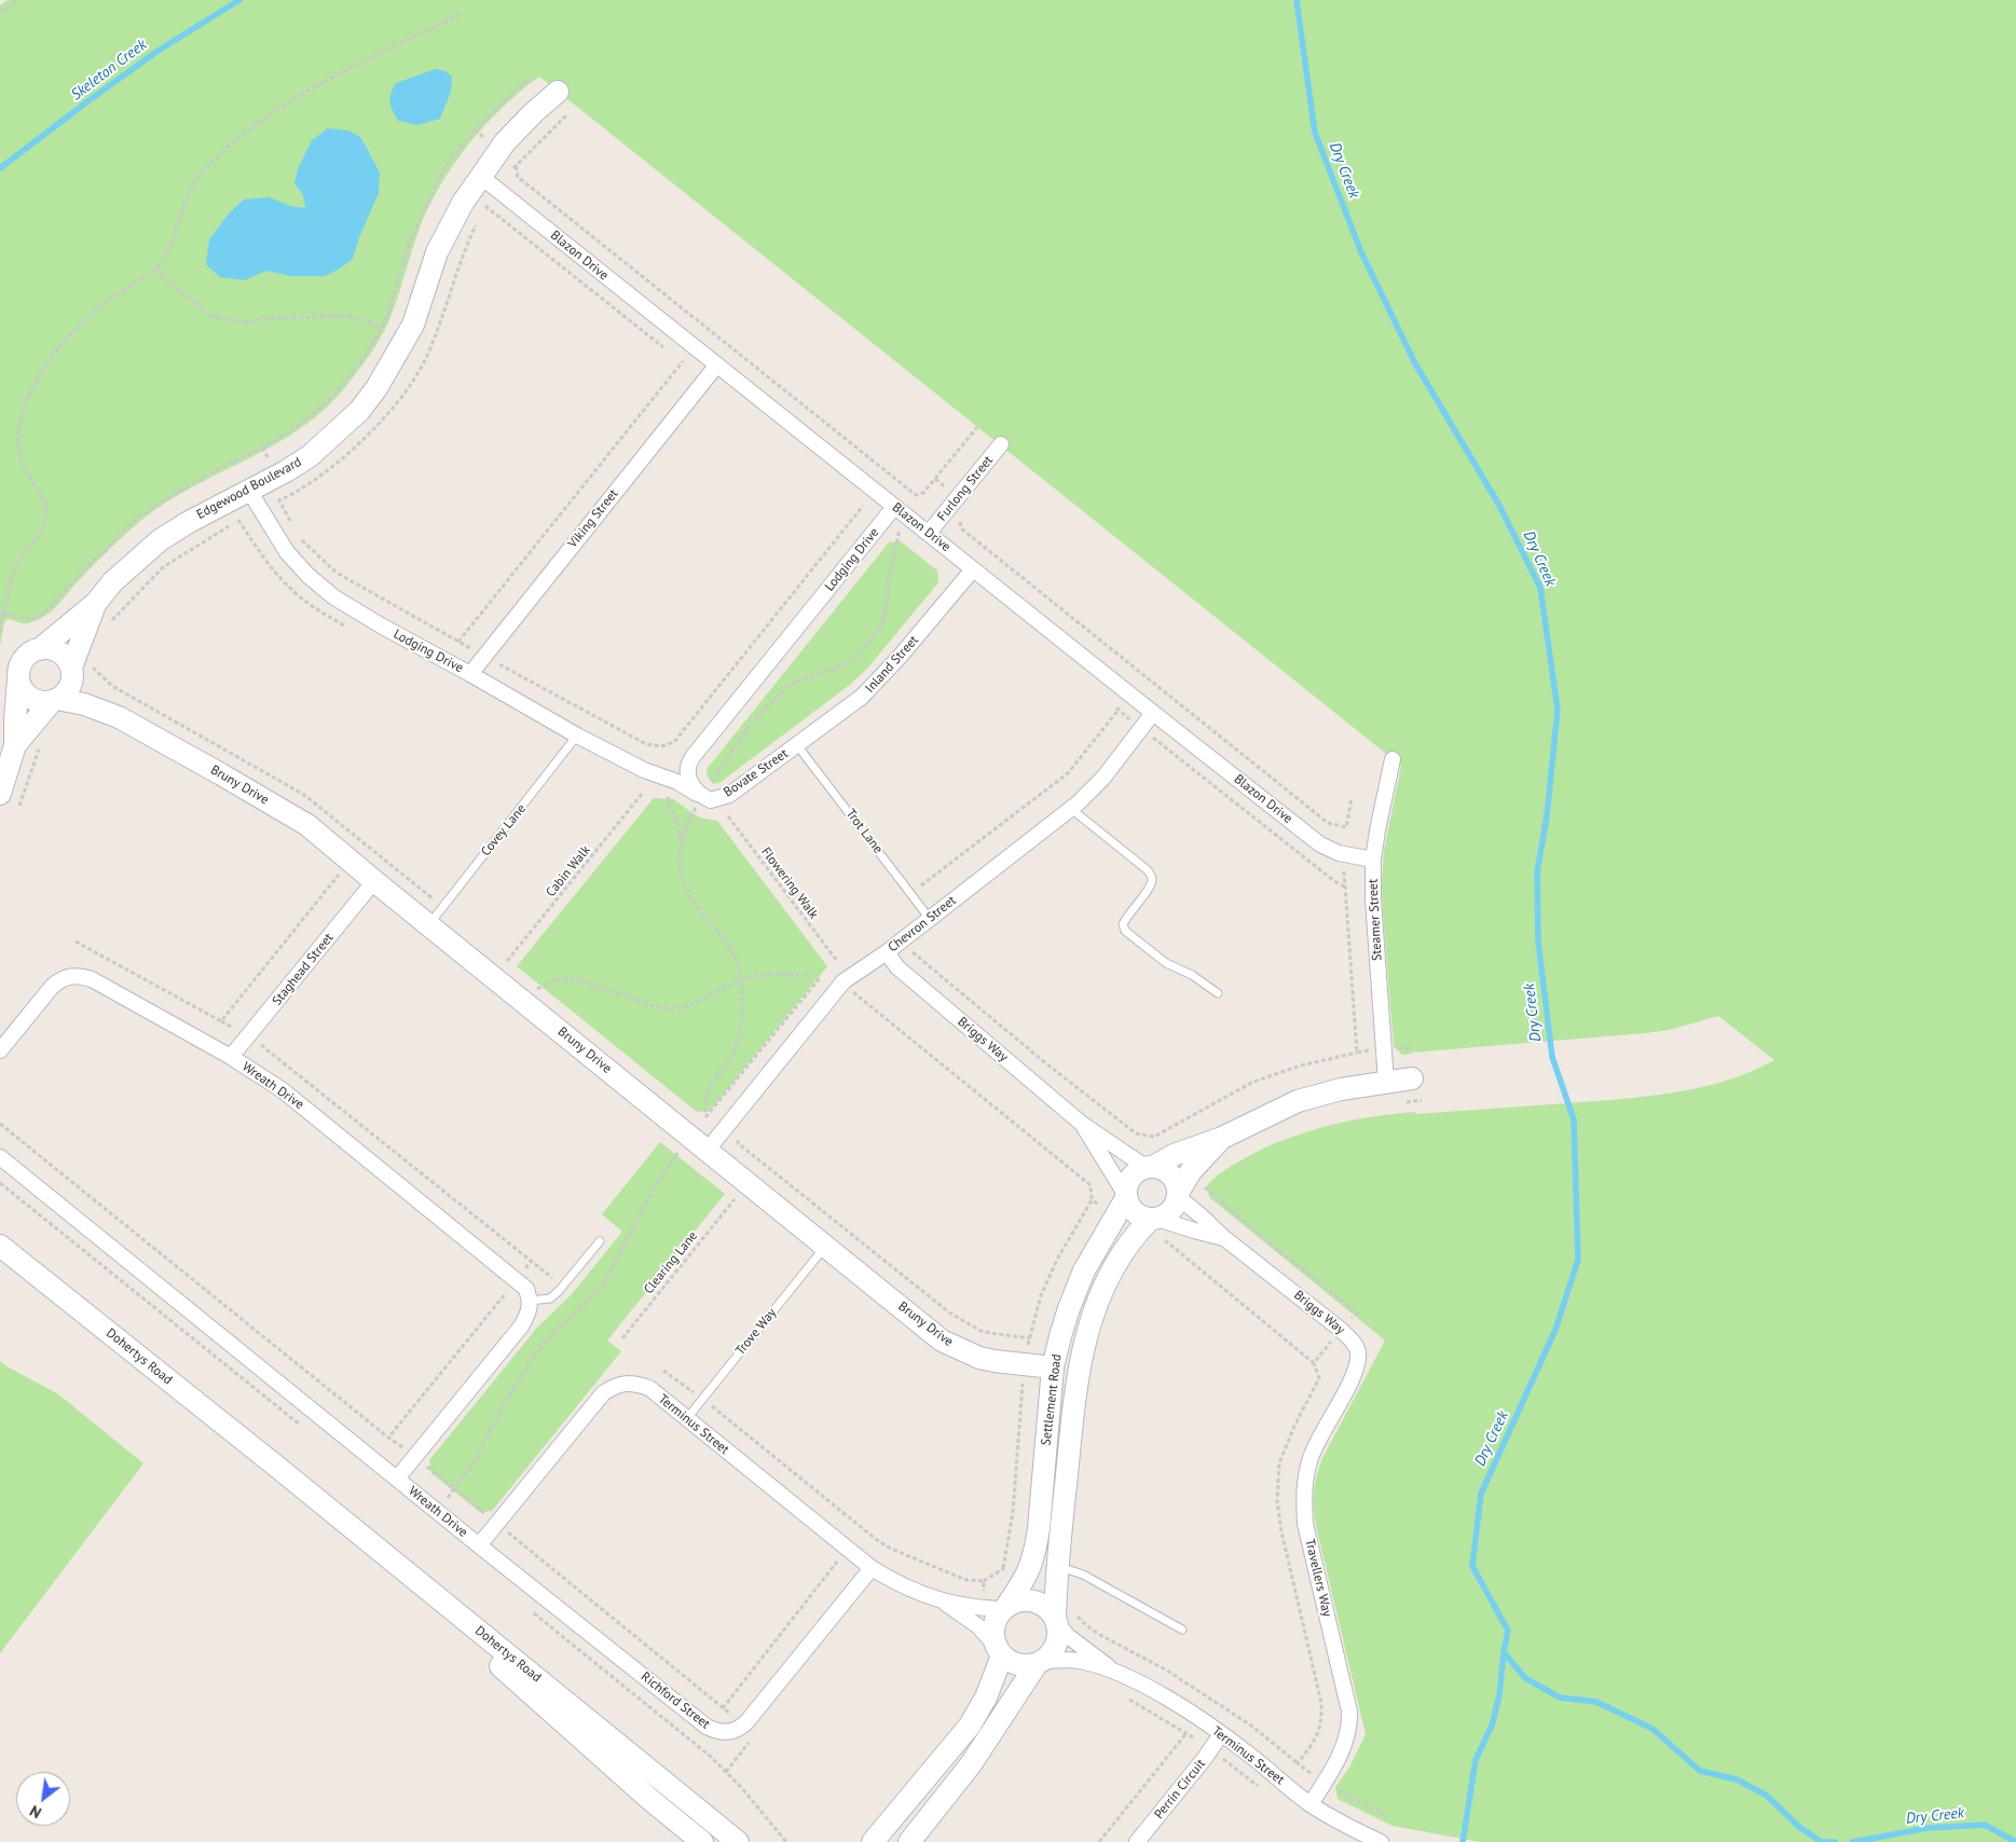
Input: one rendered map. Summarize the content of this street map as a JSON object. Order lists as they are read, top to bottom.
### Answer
{
  "streets": {
    "street": [
      "Blazon Drive",
      "Edgewood Boulevard",
      "Furlong Street",
      "Viking Street",
      "Lodging Drive",
      "Inland Street",
      "Bovate Street",
      "Bruny Drive",
      "Steamer Street",
      "Chevron Street",
      "Staghead Street",
      "Briggs Way",
      "Wreath Drive",
      "Dohertys Road",
      "Settlement Road",
      "Terminus Street",
      "Travellers Way",
      "Richford Street",
      "Perrin Circuit"
    ],
    "lane": ["Covey Lane", "Trot Lane", "Trove Way"],
    "path": ["Cabin Walk", "Flowering Walk", "Clearing Lane"]
  },
  "crossings": [
    ["Blazon Drive", "Edgewood Boulevard"],
    ["Blazon Drive", "Furlong Street"],
    ["Blazon Drive", "Viking Street"],
    ["Blazon Drive", "Lodging Drive"],
    ["Blazon Drive", "Inland Street"],
    ["Blazon Drive", "Steamer Street"],
    ["Blazon Drive", "Chevron Street"],
    ["Edgewood Boulevard", "Lodging Drive"],
    ["Edgewood Boulevard", "Bruny Drive"],
    ["Viking Street", "Lodging Drive"],
    ["Lodging Drive", "Bovate Street"],
    ["Lodging Drive", "Covey Lane"],
    ["Inland Street", "Bovate Street"],
    ["Inland Street", "Trot Lane"],
    ["Bovate Street", "Trot Lane"],
    ["Bruny Drive", "Covey Lane"],
    ["Bruny Drive", "Chevron Street"],
    ["Bruny Drive", "Staghead Street"],
    ["Bruny Drive", "Trove Way"],
    ["Bruny Drive", "Settlement Road"],
    ["Trot Lane", "Chevron Street"],
    ["Chevron Street", "Briggs Way"],
    ["Staghead Street", "Wreath Drive"],
    ["Briggs Way", "Settlement Road"],
    ["Briggs Way", "Travellers Way"],
    ["Wreath Drive", "Terminus Street"],
    ["Wreath Drive", "Richford Street"],
    ["Trove Way", "Terminus Street"],
    ["Settlement Road", "Terminus Street"],
    ["Terminus Street", "Travellers Way"],
    ["Terminus Street", "Richford Street"],
    ["Terminus Street", "Perrin Circuit"]
  ],
  "water": ["Skeleton Creek", "Dry Creek"],
  "north": "bottom left"
}
